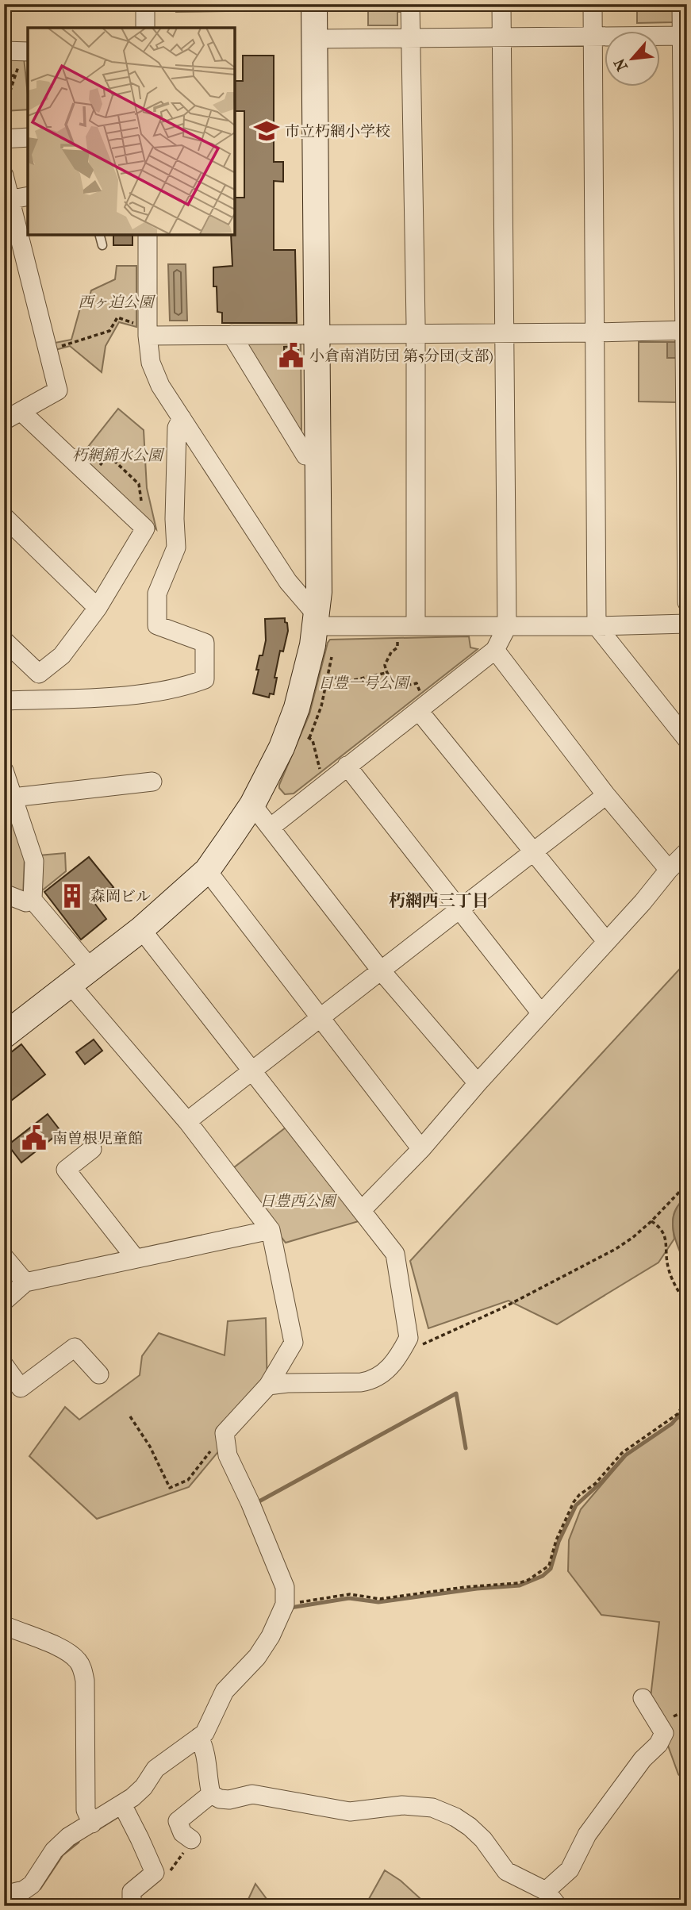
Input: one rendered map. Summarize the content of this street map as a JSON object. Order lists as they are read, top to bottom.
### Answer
{
  "districts": ["朽網西三丁目"],
  "parks": [
    "西ヶ迫公園",
    "朽網錦水公園",
    "日豊一号公園",
    "日豊西公園"
  ],
  "places": {
    "school or university": ["市立朽網小学校"],
    "public building": ["小倉南消防団 第5分団(支部)", "南曽根児童館"],
    "building": ["森岡ビル"]
  },
  "north": "bottom left"
}
